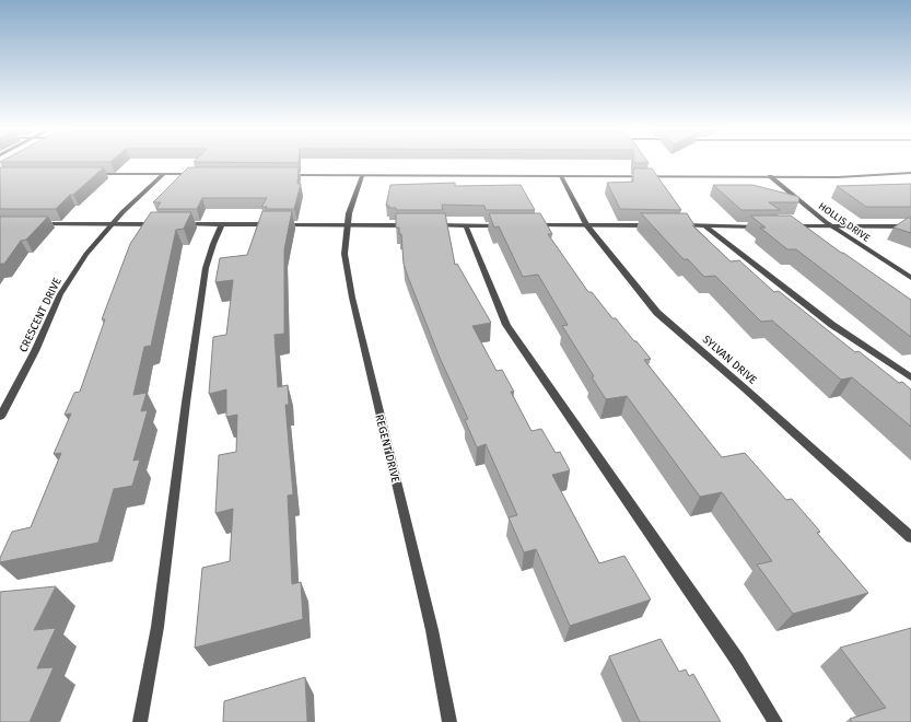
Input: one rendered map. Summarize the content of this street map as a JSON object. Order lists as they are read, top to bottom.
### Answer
{
  "streets": {
    "street": [
      "HOLLIS DRIVE",
      "CRESCENT DRIVE",
      "SYLVAN DRIVE",
      "REGENT DRIVE"
    ]
  }
}
